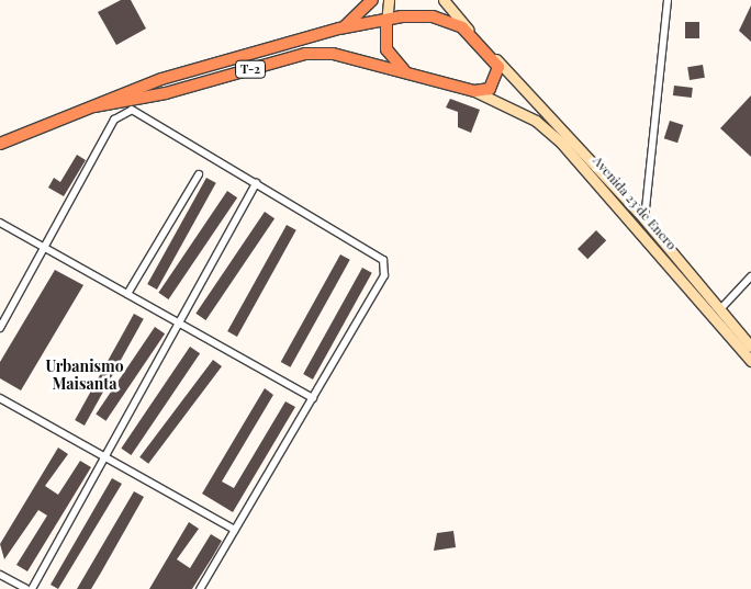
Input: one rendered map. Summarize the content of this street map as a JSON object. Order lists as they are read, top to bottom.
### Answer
{
  "streets": {
    "highway": ["T-2"],
    "main road": ["Avenida 23 de Enero"]
  },
  "crossings": [
    ["T-2", "Avenida 23 de Enero"]
  ],
  "districts": ["Urbanismo Maisanta"]
}
